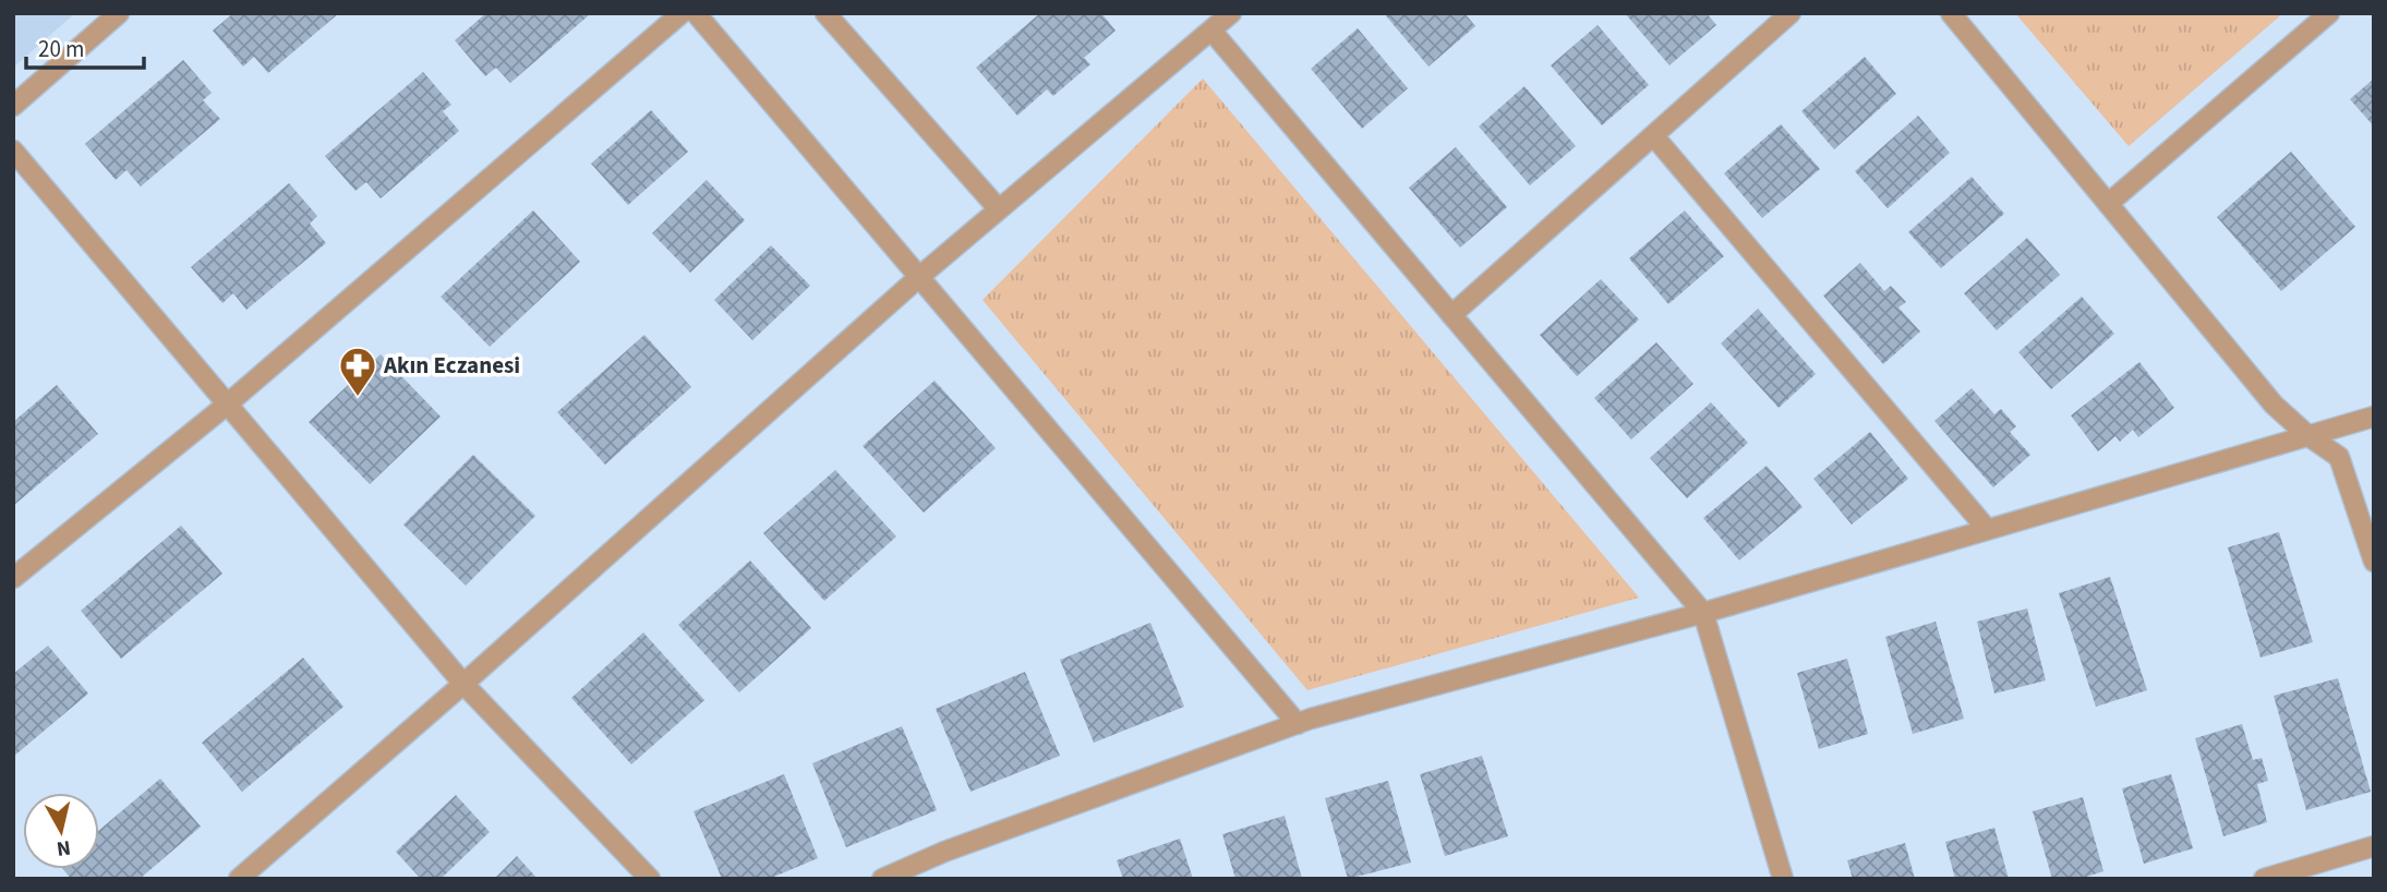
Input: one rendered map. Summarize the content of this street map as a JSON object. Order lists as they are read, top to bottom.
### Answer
{
  "places": {
    "pharmacy": ["Akın Eczanesi"]
  },
  "scale_bar": "20 m",
  "north": "bottom"
}
